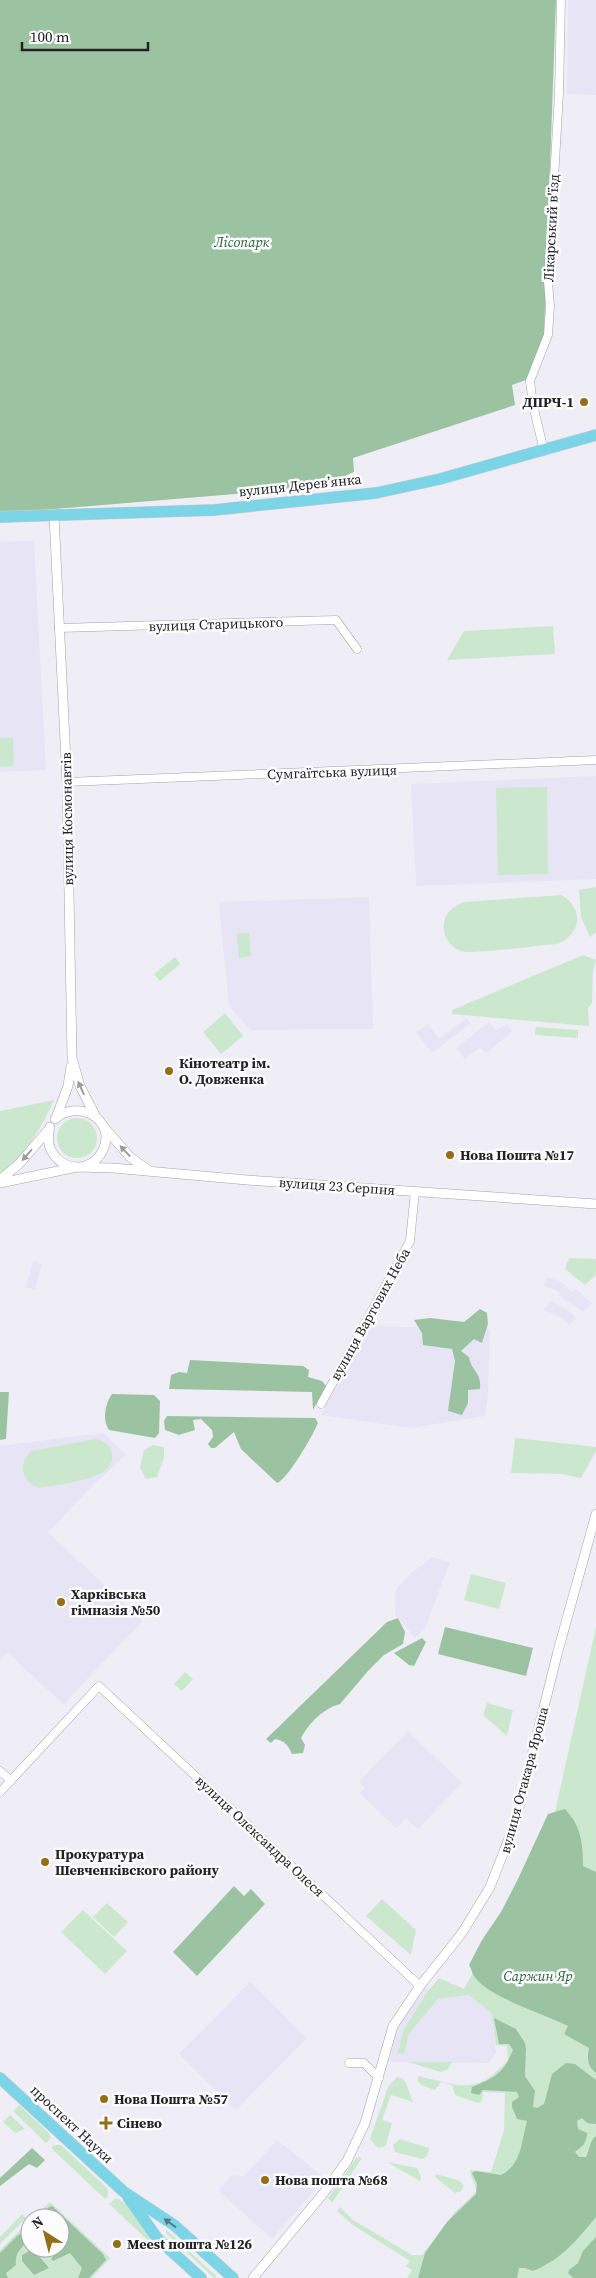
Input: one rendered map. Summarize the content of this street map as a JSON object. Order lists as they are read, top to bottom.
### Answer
{
  "streets": {
    "main road": ["вулиця Дерев’янка", "проспект Науки"],
    "street": [
      "Лікарський в'їзд",
      "вулиця Старицького",
      "Сумгаїтська вулиця",
      "вулиця Космонавтів",
      "вулиця 23 Серпня",
      "вулиця Вартових Неба",
      "вулиця Отакара Яроша",
      "вулиця Олександра Олеся"
    ]
  },
  "crossings": [
    ["Лікарський в'їзд", "вулиця Дерев’янка"],
    ["вулиця Дерев’янка", "вулиця Космонавтів"],
    ["вулиця Старицького", "вулиця Космонавтів"],
    ["Сумгаїтська вулиця", "вулиця Космонавтів"],
    ["вулиця Космонавтів", "вулиця 23 Серпня"],
    ["вулиця 23 Серпня", "вулиця Вартових Неба"],
    ["вулиця Отакара Яроша", "вулиця Олександра Олеся"]
  ],
  "parks": ["Лісопарк", "Саржин Яр"],
  "places": {
    "other": [
      "ДПРЧ-1",
      "Кінотеатр ім. О. Довженка",
      "Нова Пошта №17",
      "Харківська гімназія №50",
      "Прокуратура Шевченківского району",
      "Нова Пошта №57",
      "Нова пошта №68",
      "Meest пошта №126"
    ],
    "health": ["Сінево"]
  },
  "scale_bar": "100 m",
  "north": "top left"
}
